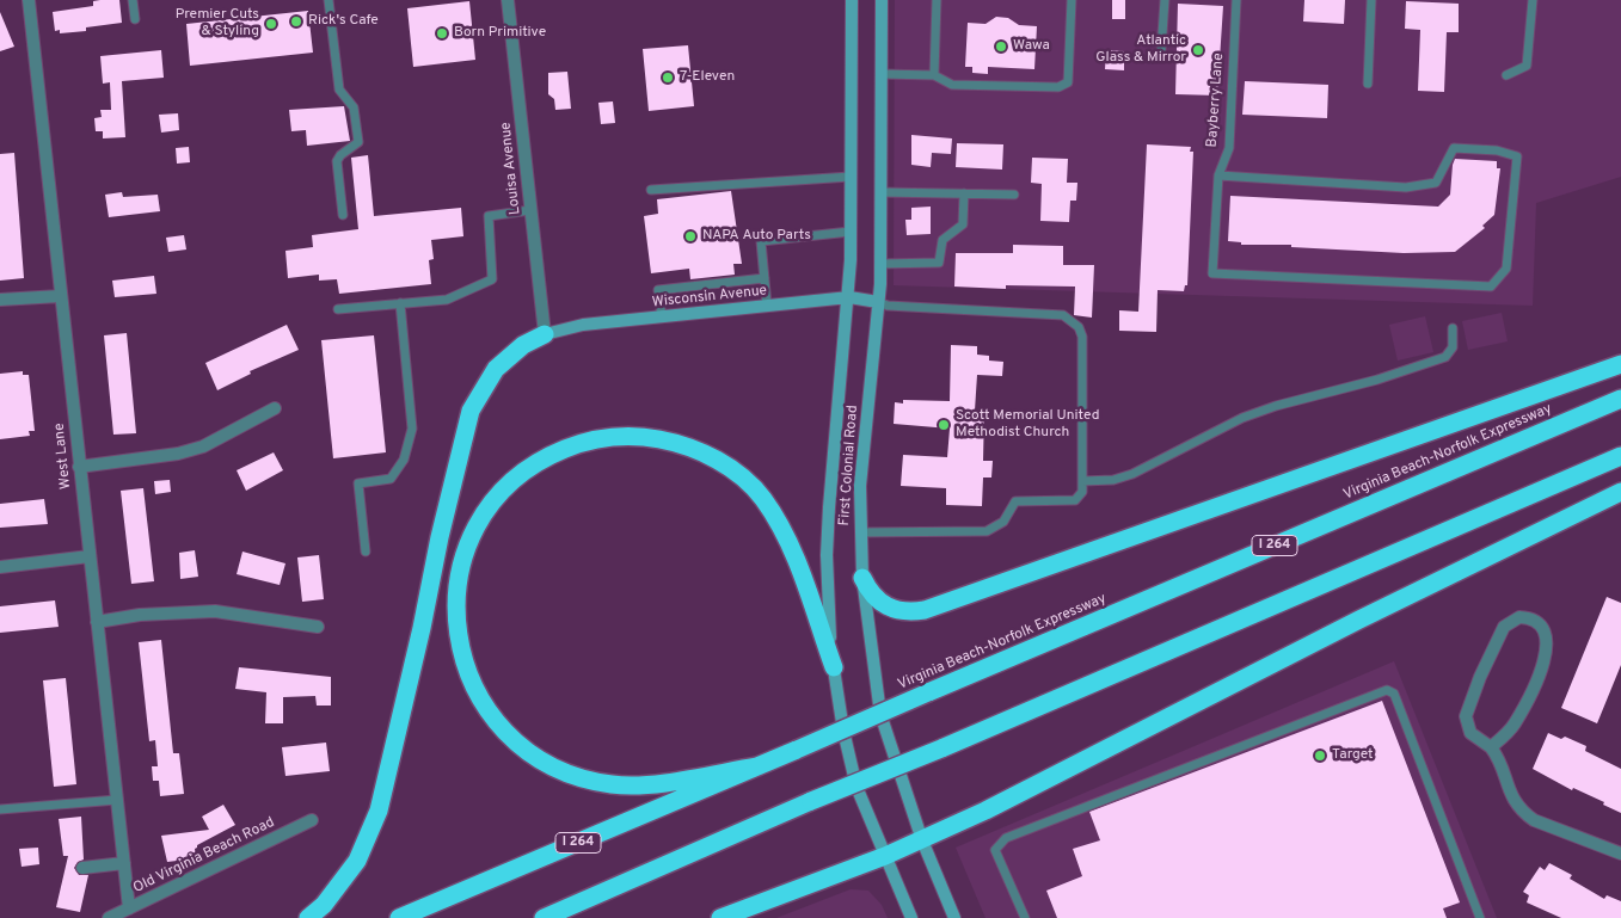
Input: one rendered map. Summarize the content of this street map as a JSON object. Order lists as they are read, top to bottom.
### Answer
{
  "streets": {
    "highway": ["Virginia Beach-Norfolk Expressway", "I 264"],
    "main road": ["Wisconsin Avenue", "First Colonial Road"],
    "street": ["Louisa Avenue", "West Lane", "Old Virginia Beach Road"],
    "lane": ["Bayberry Lane"]
  },
  "crossings": [
    ["Louisa Avenue", "Wisconsin Avenue"],
    ["Wisconsin Avenue", "First Colonial Road"],
    ["West Lane", "Old Virginia Beach Road"]
  ],
  "places": [
    "Rick's Cafe",
    "Premier Cuts & Styling",
    "Born Primitive",
    "Wawa",
    "Atlantic Glass & Mirror",
    "7-Eleven",
    "NAPA Auto Parts",
    "Scott Memorial United Methodist Church",
    "Target"
  ]
}
